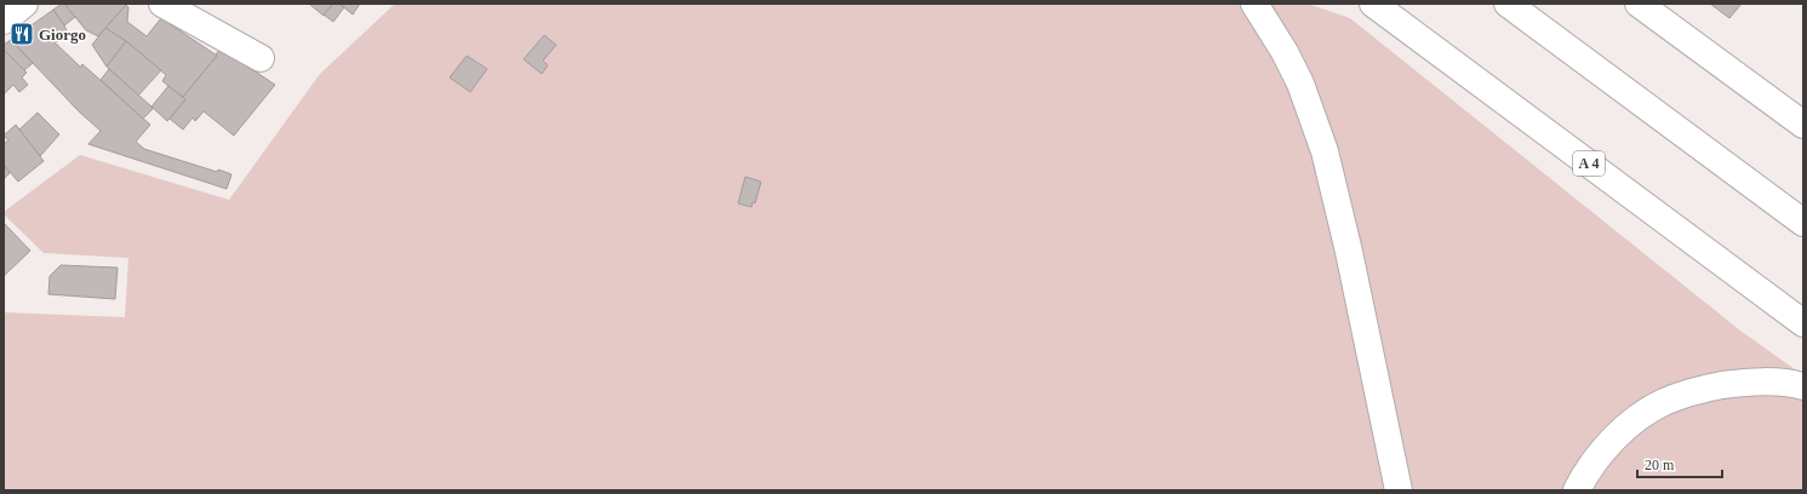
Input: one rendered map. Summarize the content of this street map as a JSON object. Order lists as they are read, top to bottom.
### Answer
{
  "streets": {
    "main road": ["A 4"]
  },
  "places": {
    "restaurant": ["Giorgo"]
  },
  "scale_bar": "20 m"
}
